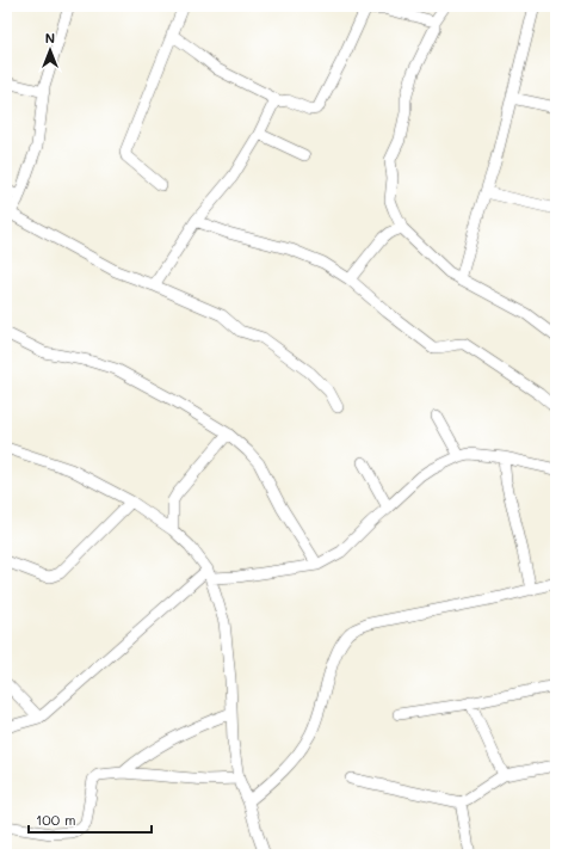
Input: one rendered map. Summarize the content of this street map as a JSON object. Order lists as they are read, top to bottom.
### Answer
{
  "scale_bar": "100 m",
  "north": "top"
}
